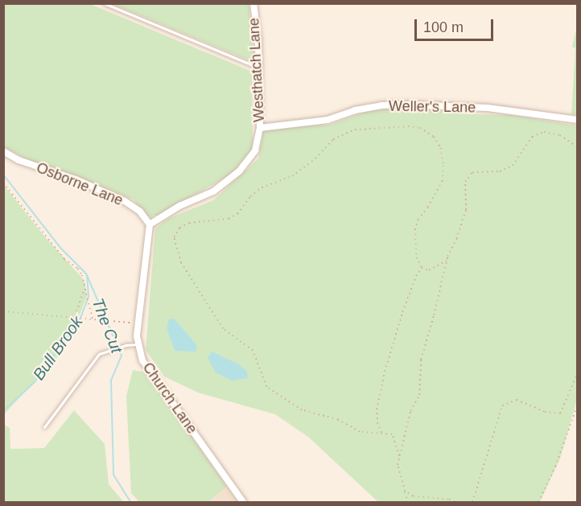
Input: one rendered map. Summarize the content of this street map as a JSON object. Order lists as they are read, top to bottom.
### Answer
{
  "streets": {
    "street": [
      "Westhatch Lane",
      "Weller's Lane",
      "Osborne Lane",
      "Church Lane"
    ]
  },
  "crossings": [
    ["Westhatch Lane", "Weller's Lane"],
    ["Westhatch Lane", "Osborne Lane"],
    ["Westhatch Lane", "Church Lane"],
    ["Osborne Lane", "Church Lane"]
  ],
  "water": ["The Cut", "Bull Brook"],
  "scale_bar": "100 m"
}
